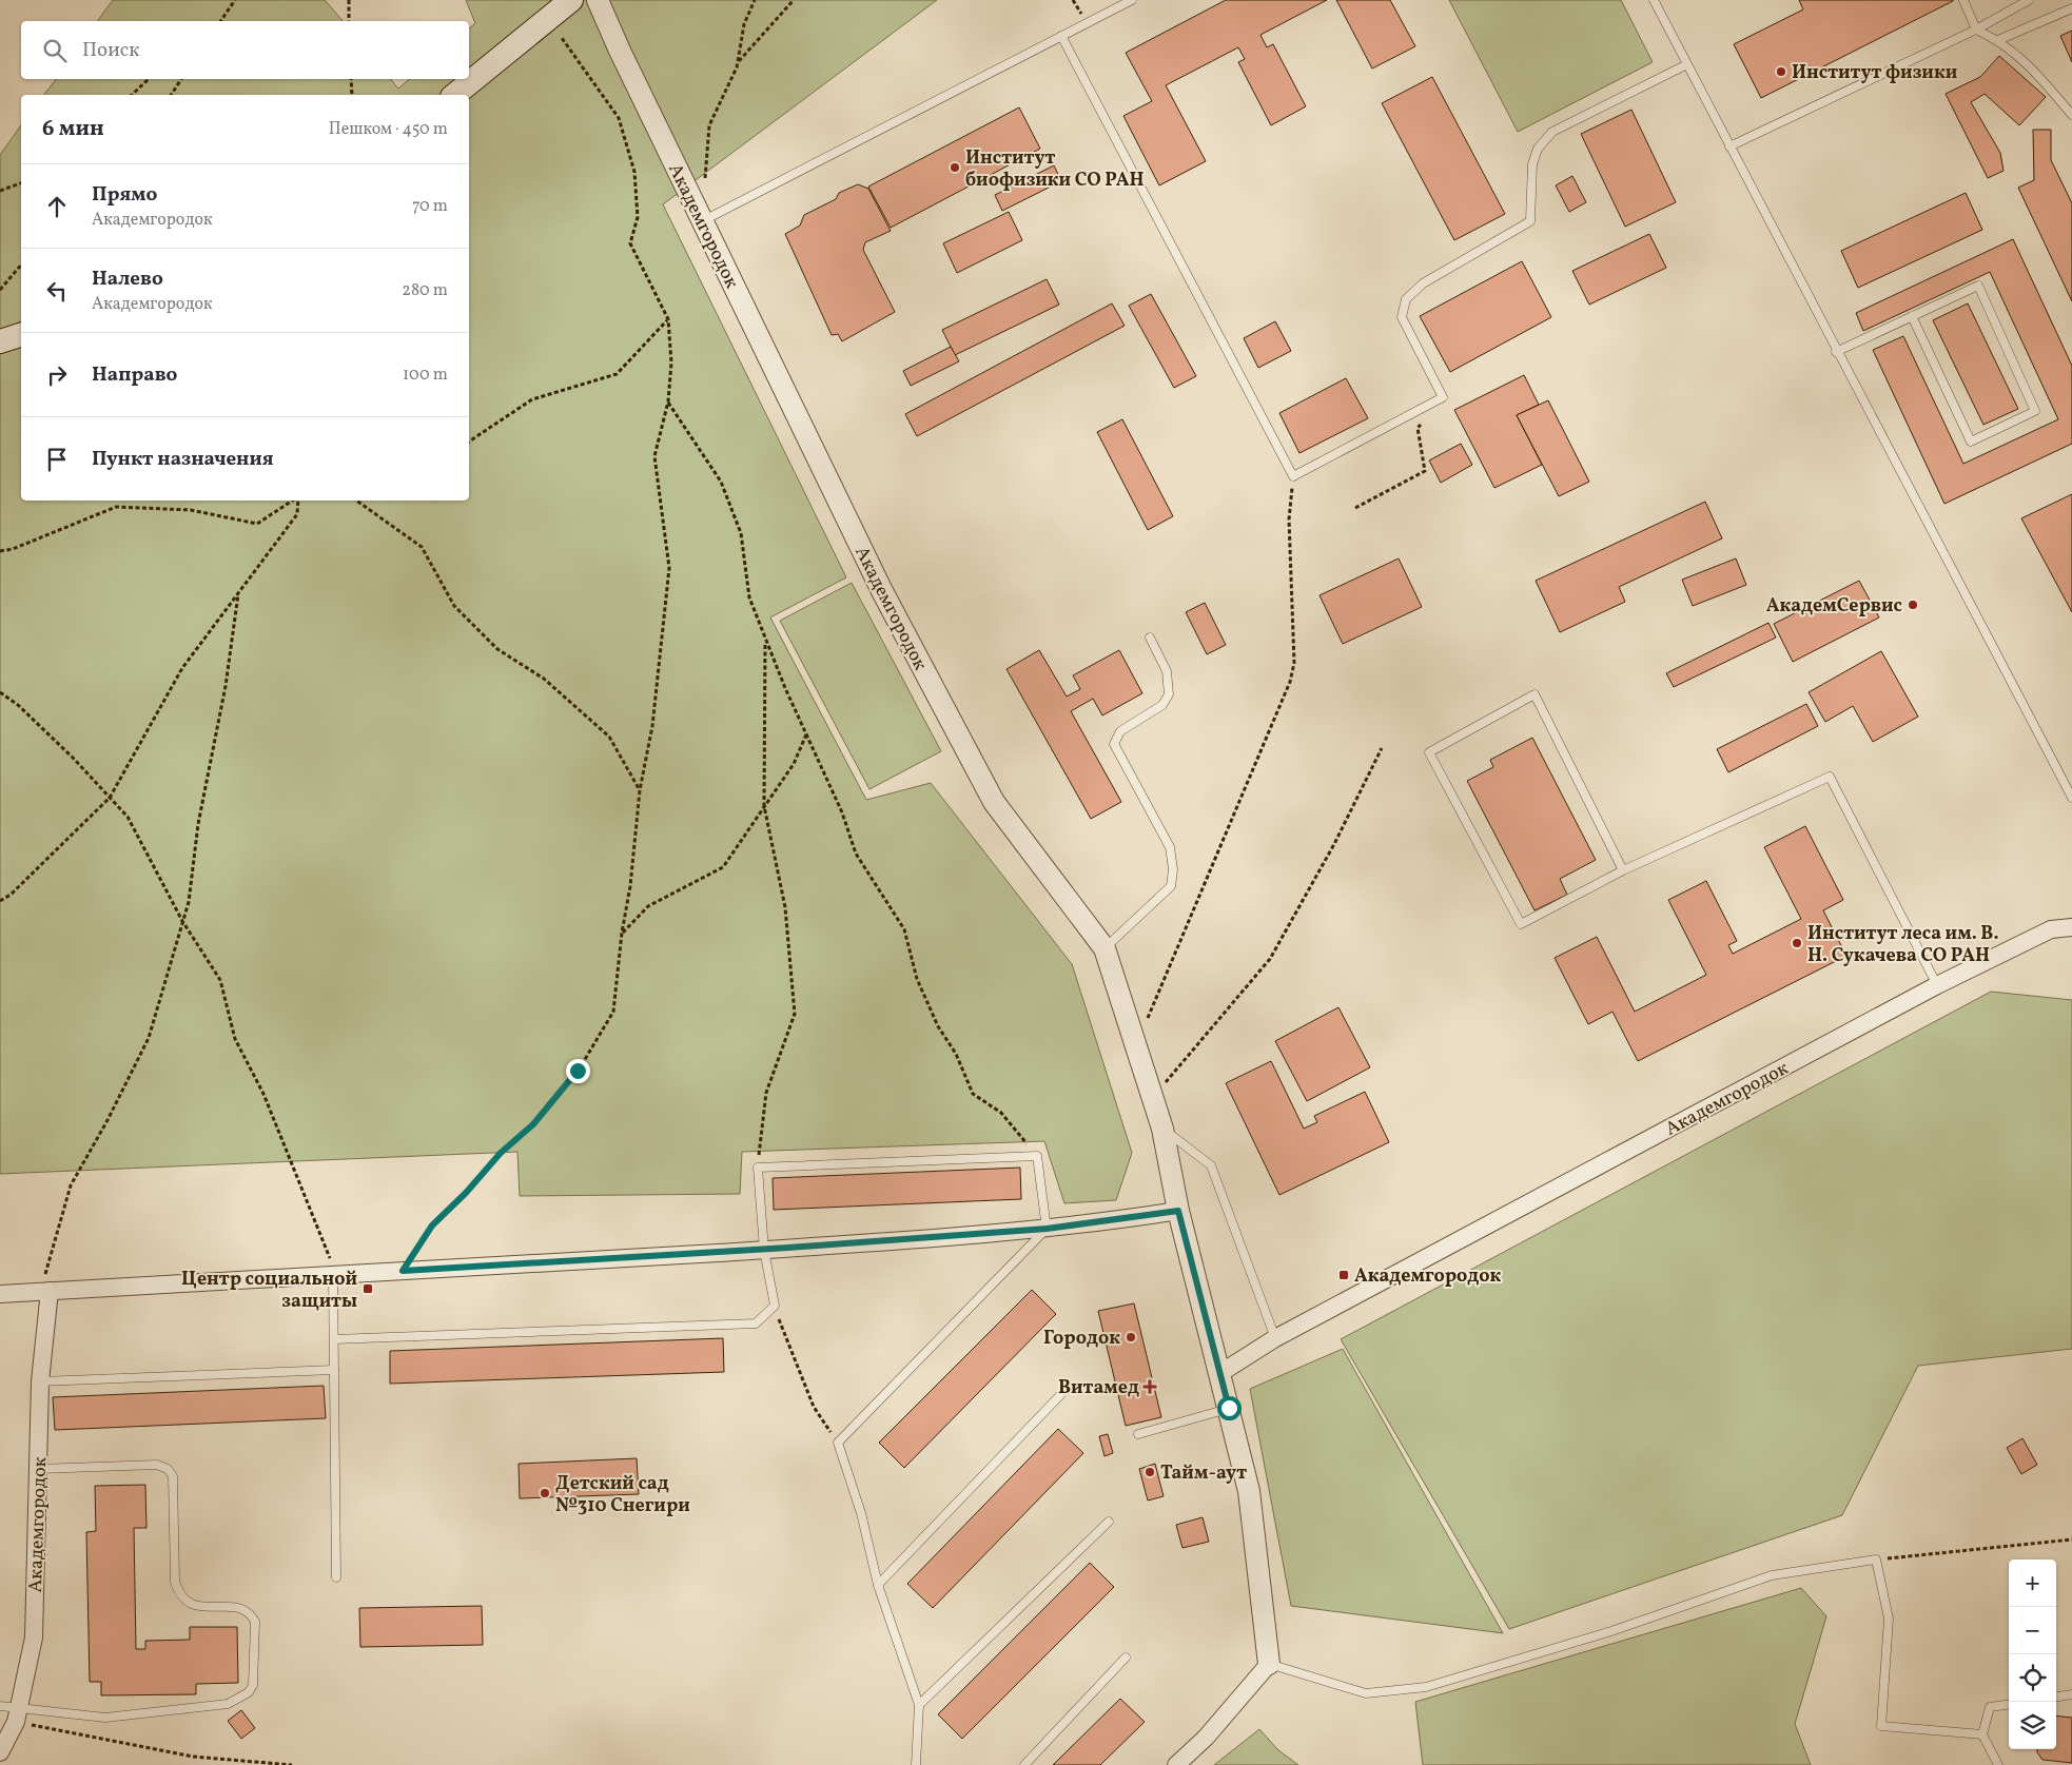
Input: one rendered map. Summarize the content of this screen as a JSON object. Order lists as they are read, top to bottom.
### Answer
{
  "streets": {
    "street": ["Академгородок"]
  },
  "places": {
    "other": [
      "Институт физики",
      "Институт биофизики СО РАН",
      "АкадемСервис",
      "Институт леса им. В. Н. Сукачева СО РАН",
      "Городок",
      "Тайм-аут",
      "Детский сад №310 Снегири"
    ],
    "transit": ["Академгородок", "Центр социальной защиты"],
    "health": ["Витамед"]
  },
  "page": {
    "search": "Поиск",
    "heading": ["6 мин", "Пешком · 450 m"],
    "list": [
      ["Прямо", "Академгородок", "70 m"],
      ["Налево", "Академгородок", "280 m"],
      ["Направо", "100 m"],
      "Пункт назначения"
    ],
    "map_buttons": ["+", "−"]
  }
}
